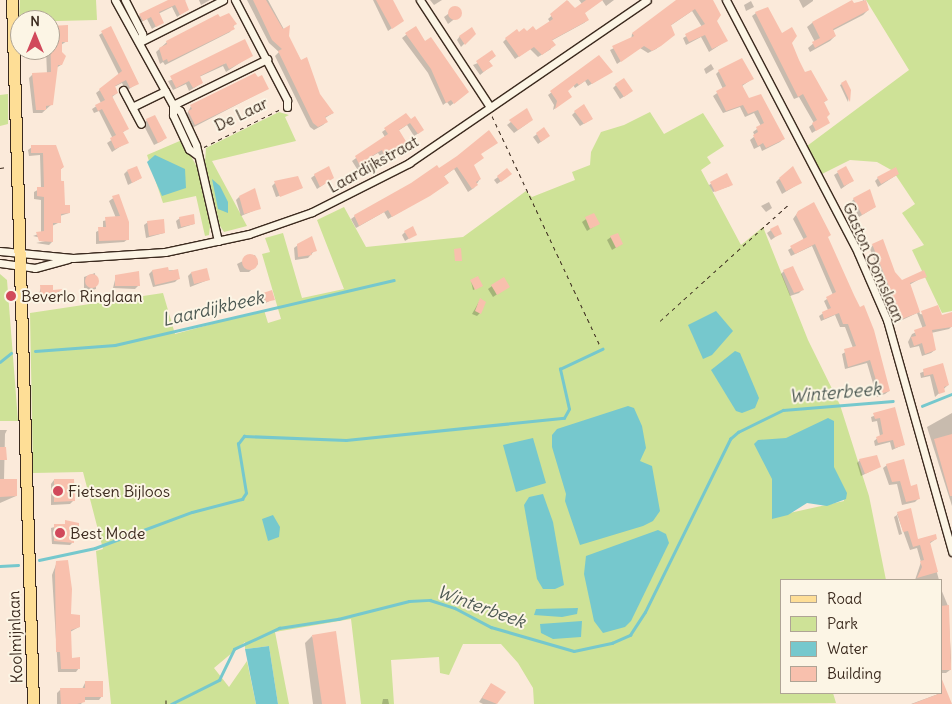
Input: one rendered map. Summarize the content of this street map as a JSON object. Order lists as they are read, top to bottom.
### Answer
{
  "streets": {
    "main road": ["Koolmijnlaan"],
    "street": ["De Laar", "Laardijkstraat", "Gaston Oomslaan"]
  },
  "crossings": [
    ["Laardijkstraat", "Koolmijnlaan"]
  ],
  "water": ["Laardijkbeek", "Winterbeek"],
  "places": ["Beverlo Ringlaan", "Fietsen Bijloos", "Best Mode"],
  "legend": [
    "Road",
    "Park",
    "Water",
    "Building"
  ],
  "north": "top"
}
